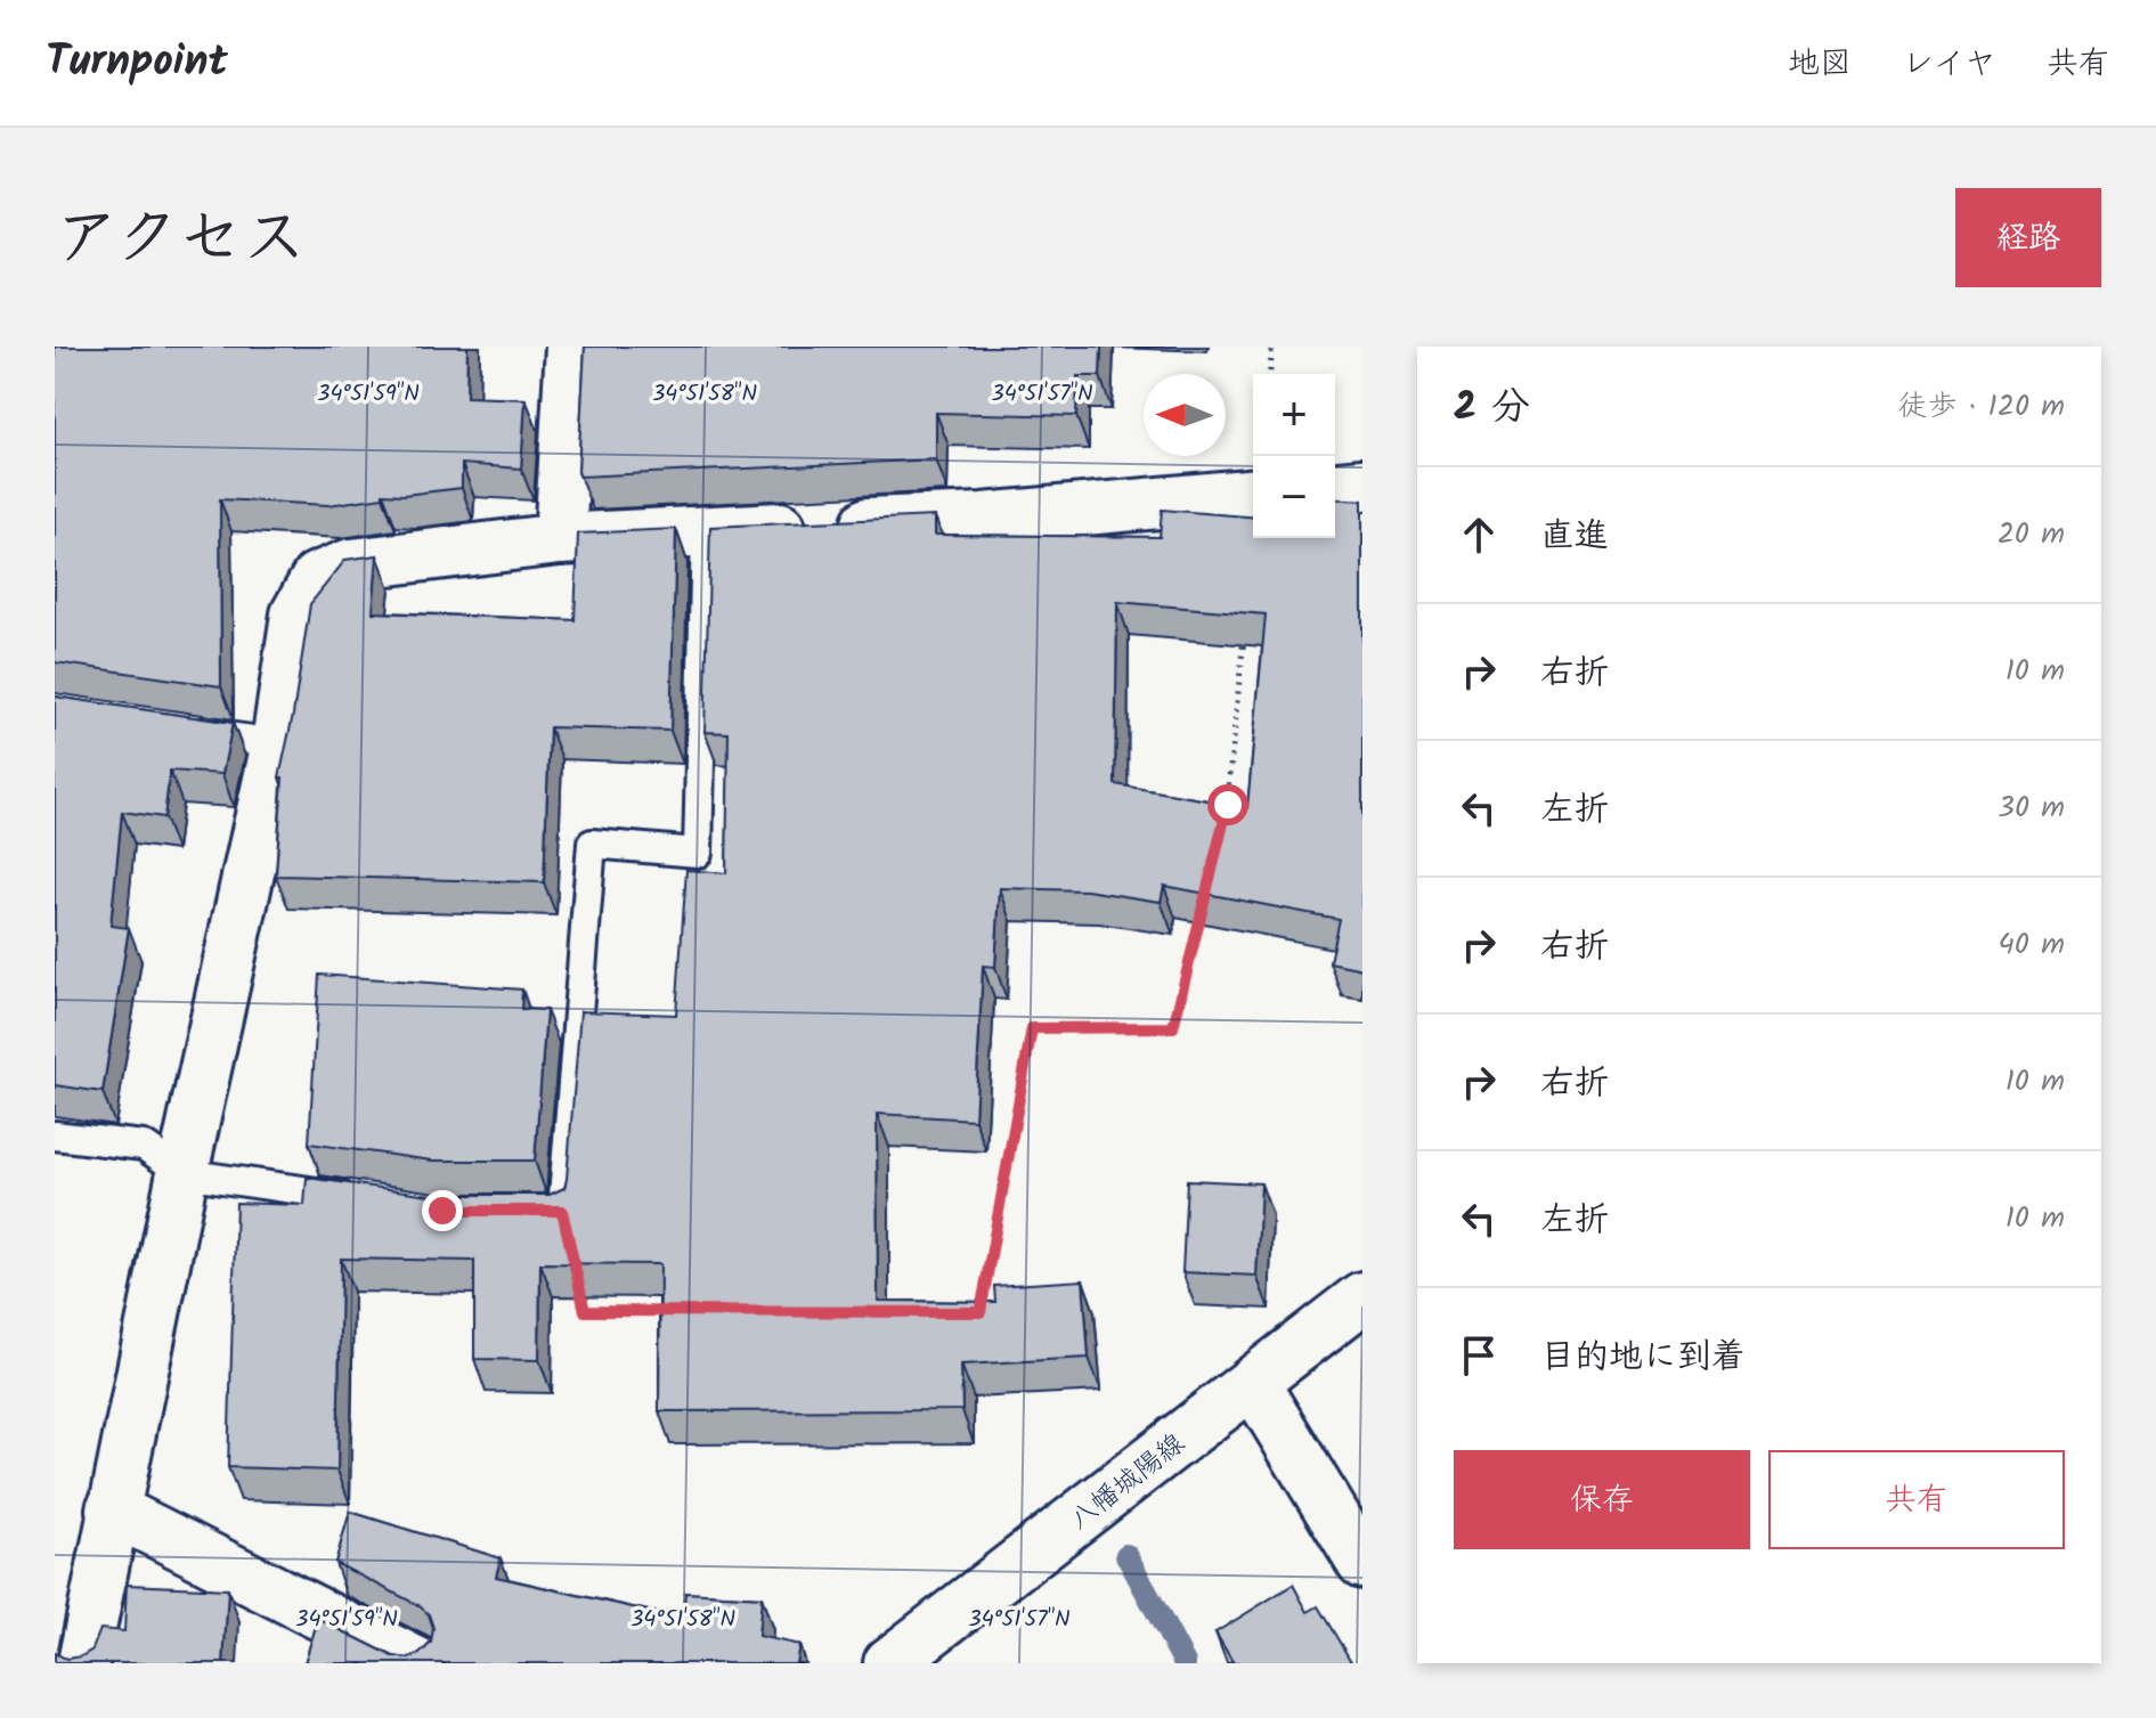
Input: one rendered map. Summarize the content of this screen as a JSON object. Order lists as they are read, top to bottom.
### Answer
{
  "streets": {
    "street": ["八幡城陽線"]
  },
  "north": "left",
  "page": {
    "header": "Turnpoint",
    "nav": ["地図", "レイヤ", "共有"],
    "title": "アクセス",
    "buttons": [
      "経路",
      ["保存", "共有"]
    ],
    "heading": ["2 分", "徒歩 · 120 m"],
    "map_buttons": ["+", "−"],
    "list": [
      ["直進", "20 m"],
      ["右折", "10 m"],
      ["左折", "30 m"],
      ["右折", "40 m"],
      ["右折", "10 m"],
      ["左折", "10 m"],
      "目的地に到着"
    ]
  },
  "coordinates": ["34°51'59\"N", "34°51'58\"N", "34°51'57\"N"]
}
